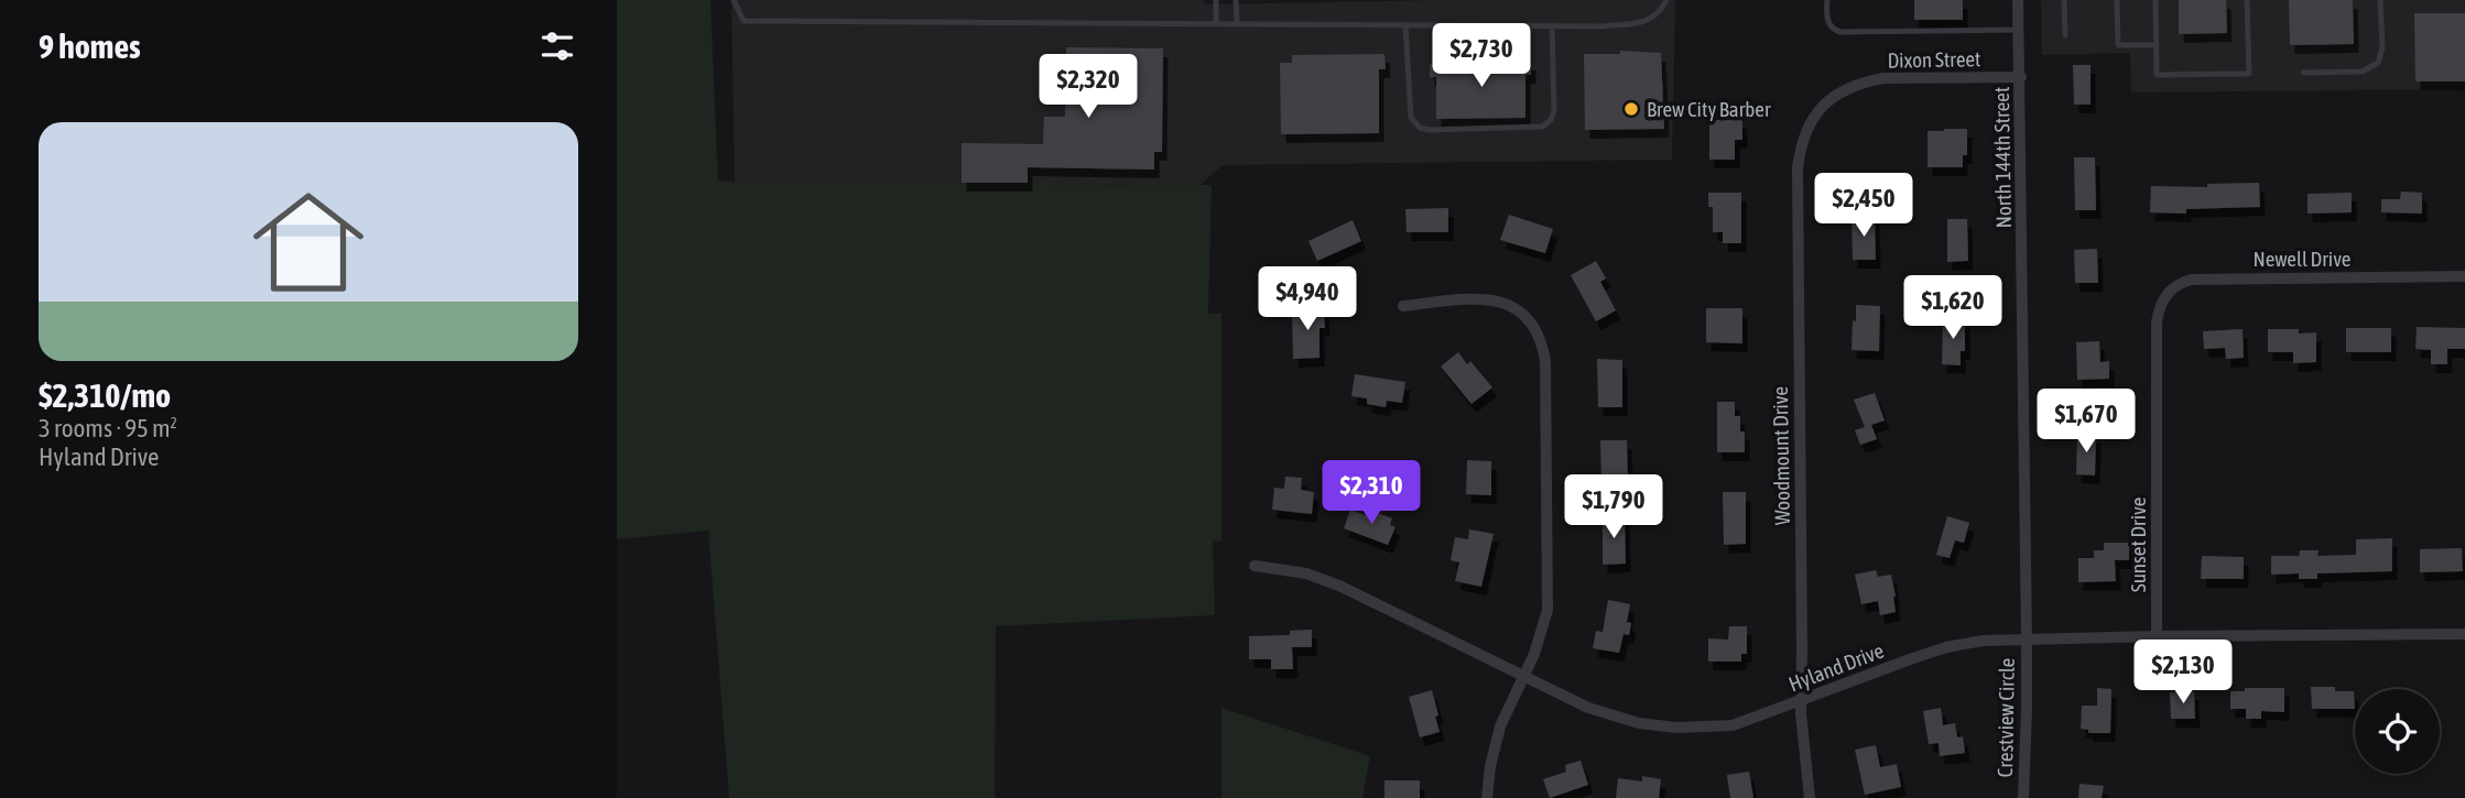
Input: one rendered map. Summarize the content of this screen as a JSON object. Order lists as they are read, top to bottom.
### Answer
{
  "streets": {
    "street": [
      "Dixon Street",
      "North 144th Street",
      "Newell Drive",
      "Woodmount Drive",
      "Sunset Drive",
      "Hyland Drive",
      "Crestview Circle"
    ]
  },
  "crossings": [
    ["Dixon Street", "North 144th Street"],
    ["Dixon Street", "Woodmount Drive"],
    ["North 144th Street", "Hyland Drive"],
    ["North 144th Street", "Crestview Circle"],
    ["Newell Drive", "Sunset Drive"],
    ["Woodmount Drive", "Hyland Drive"],
    ["Sunset Drive", "Hyland Drive"],
    ["Hyland Drive", "Crestview Circle"]
  ],
  "places": ["Brew City Barber"],
  "page": {
    "heading": "9 homes",
    "price": [
      "$2,730",
      "$2,320",
      "$2,450",
      "$4,940",
      "$1,620",
      "$1,670",
      "$2,310",
      "$1,790",
      "$2,130"
    ],
    "list": [
      {
        "name": "$2,310/mo",
        "note": "3 rooms · 95 m² · Hyland Drive"
      }
    ]
  }
}
